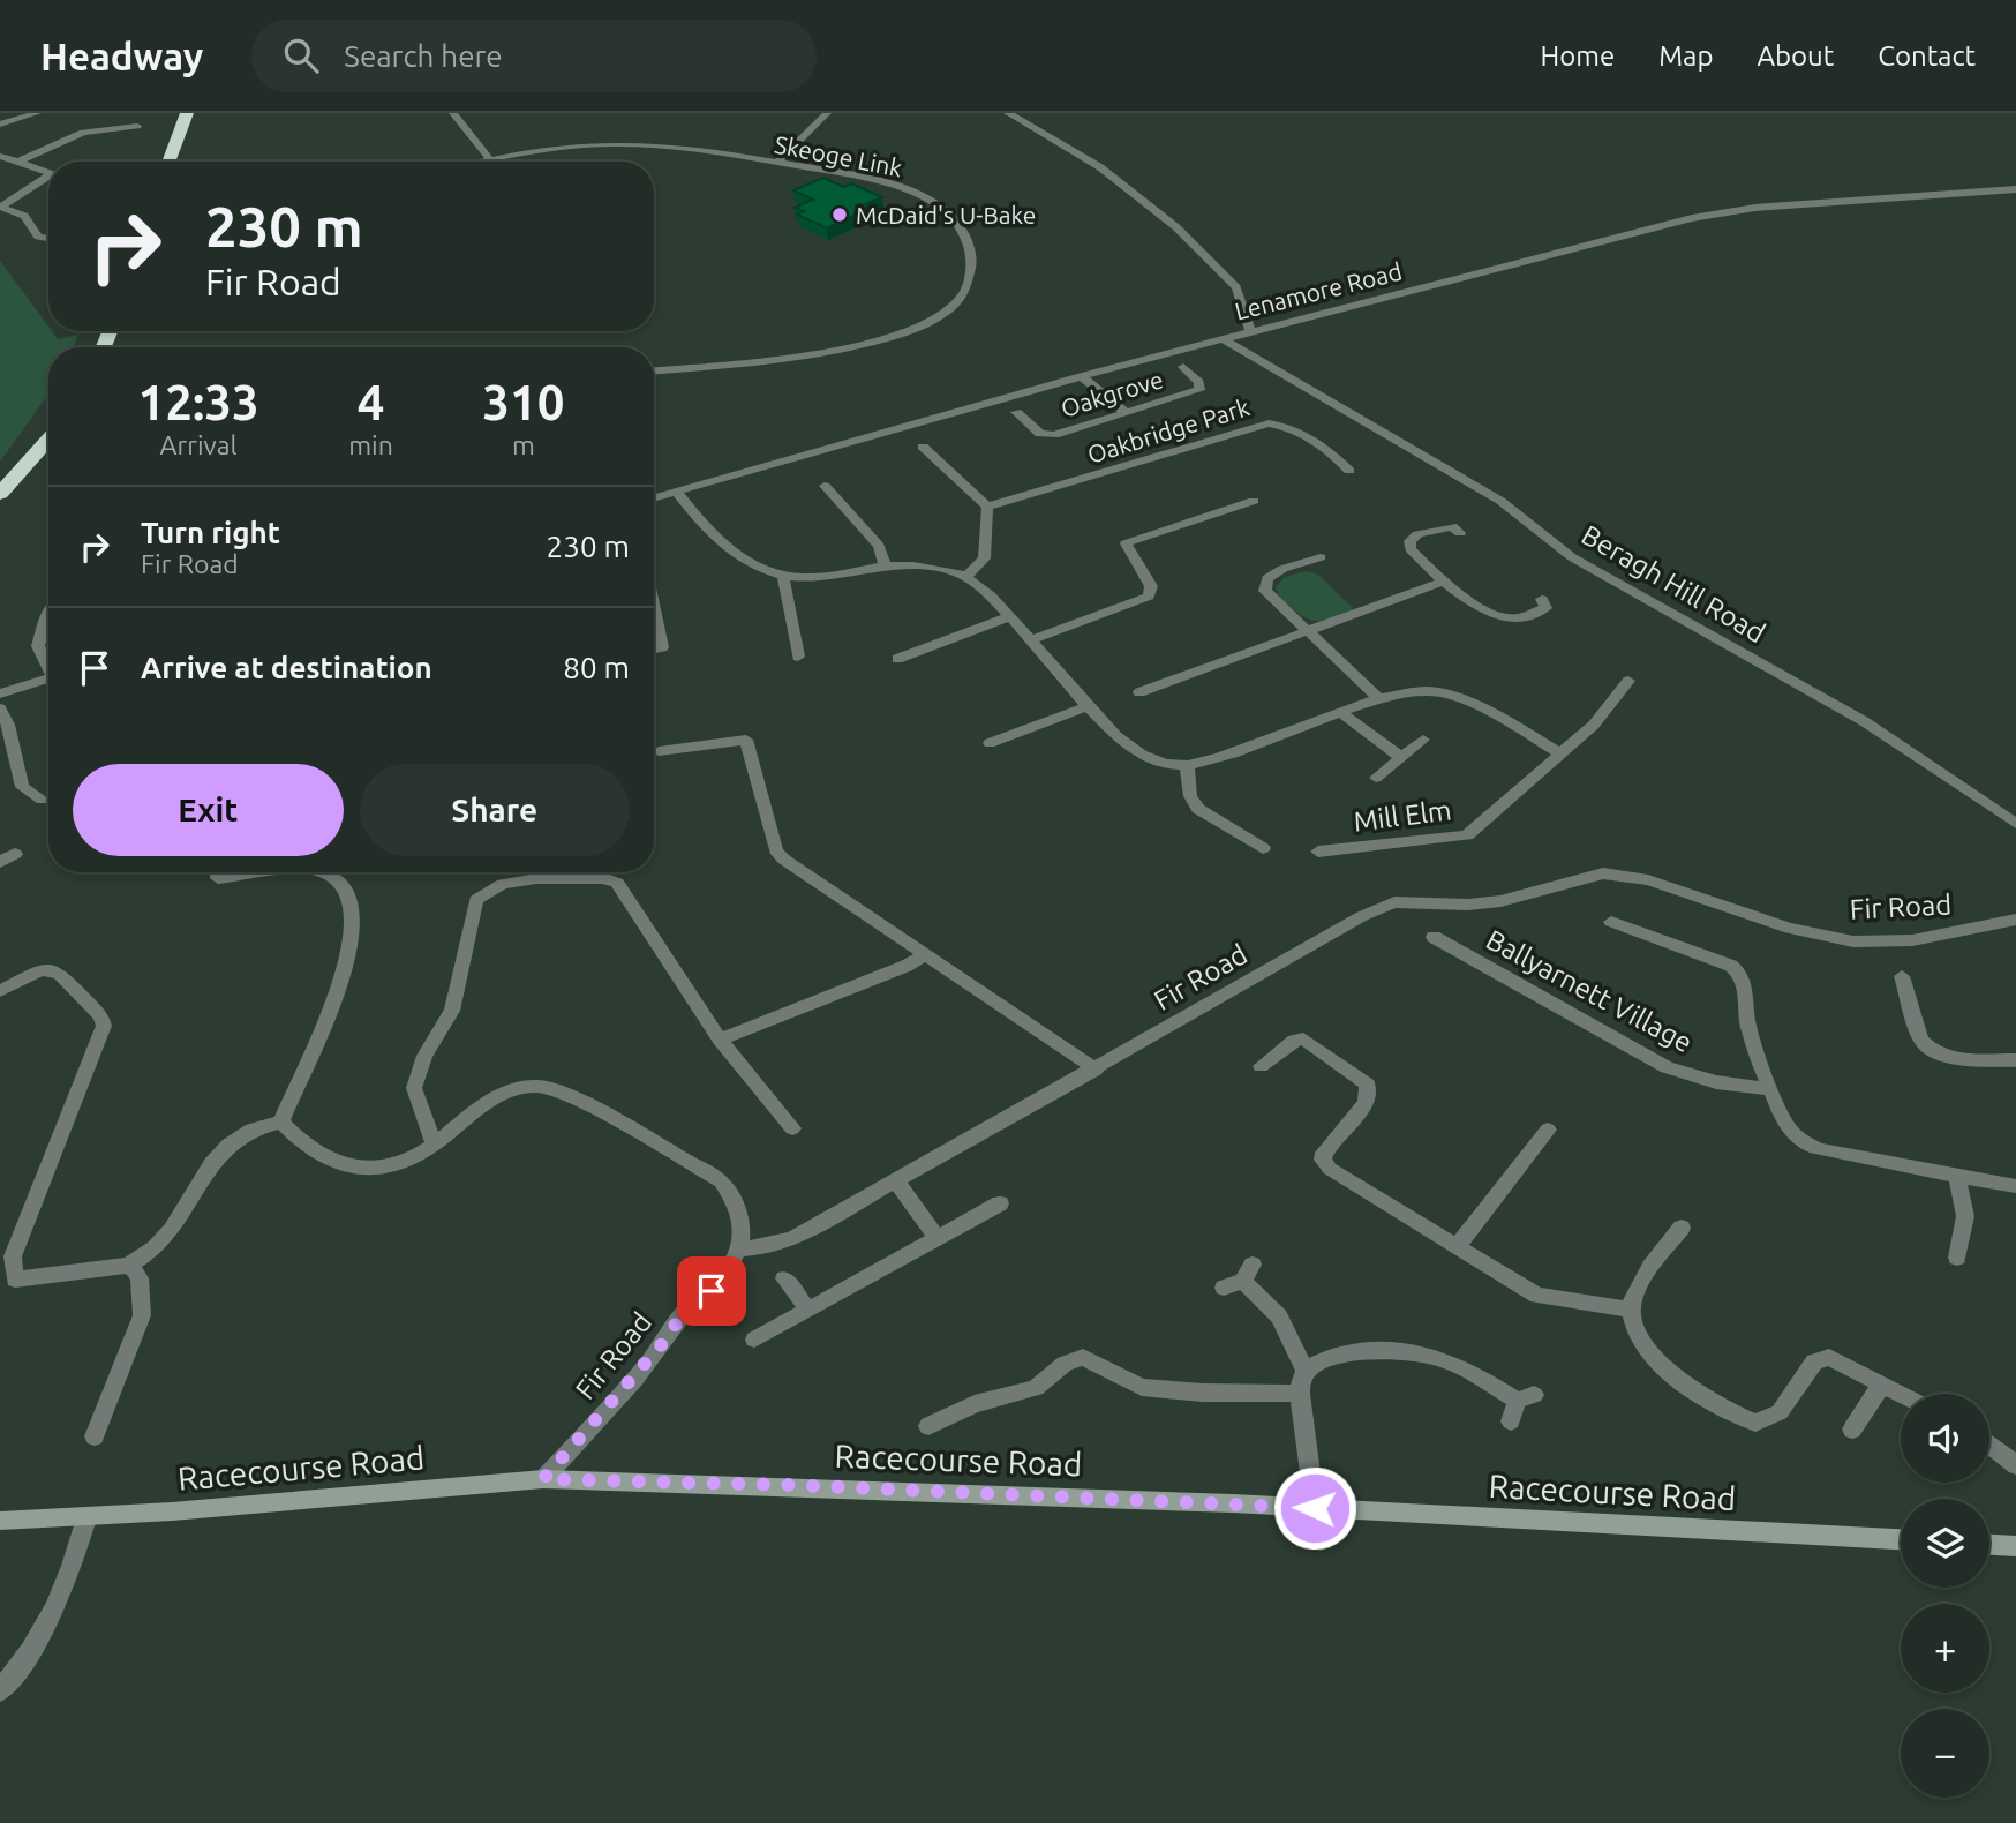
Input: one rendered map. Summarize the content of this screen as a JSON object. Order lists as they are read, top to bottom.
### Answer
{
  "streets": {
    "street": [
      "Skeoge Link",
      "Lenamore Road",
      "Oakgrove",
      "Oakbridge Park",
      "Beragh Hill Road",
      "Mill Elm",
      "Fir Road",
      "Ballyarnett Village",
      "Racecourse Road"
    ]
  },
  "crossings": [
    ["Lenamore Road", "Beragh Hill Road"],
    ["Fir Road", "Racecourse Road"]
  ],
  "places": ["McDaid's U-Bake"],
  "page": {
    "header": "Headway",
    "search": "Search here",
    "nav": [
      "Home",
      "Map",
      "About",
      "Contact"
    ],
    "turn": ["230 m", "Fir Road"],
    "eta": [
      "12:33",
      "Arrival",
      "4",
      "min",
      "310",
      "m"
    ],
    "list": [
      {
        "name": "Turn right",
        "note": "Fir Road",
        "value": "230 m"
      },
      {
        "name": "Arrive at destination",
        "value": "80 m"
      }
    ],
    "buttons": ["Exit", "Share"],
    "map_buttons": ["+", "−"]
  }
}
